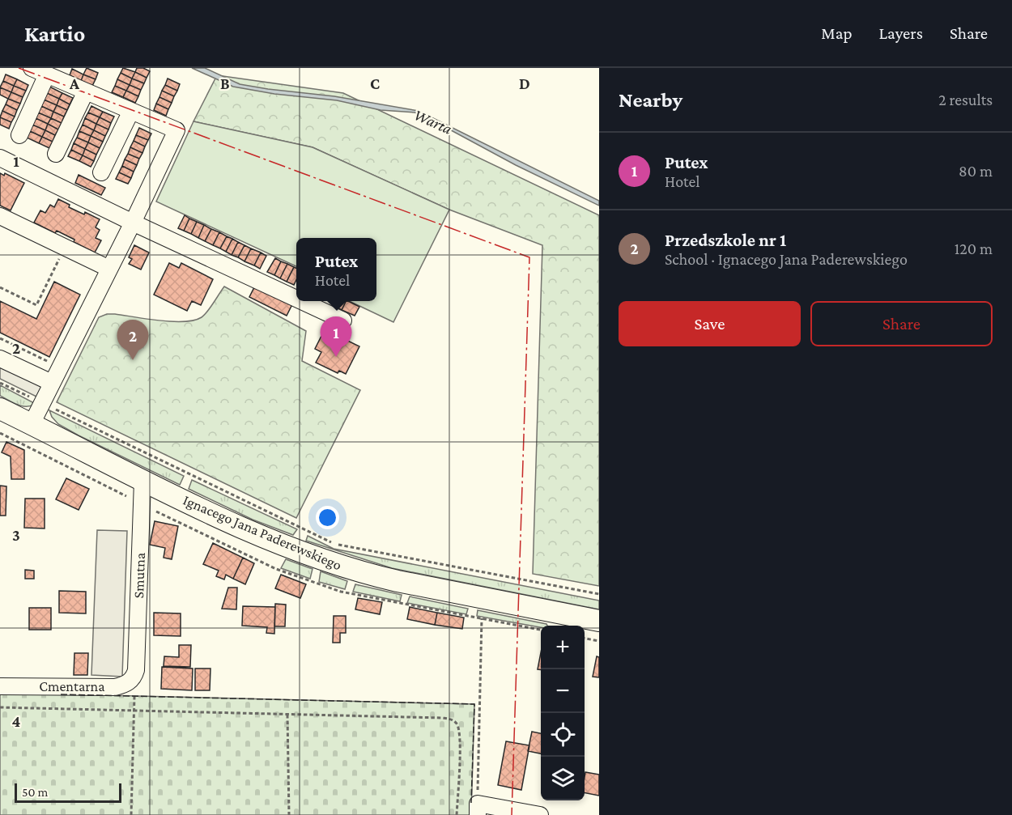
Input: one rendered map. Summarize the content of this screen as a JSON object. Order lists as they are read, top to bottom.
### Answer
{
  "streets": {
    "main road": ["Ignacego Jana Paderewskiego"],
    "street": ["Smutna", "Cmentarna"]
  },
  "crossings": [
    ["Ignacego Jana Paderewskiego", "Smutna"],
    ["Smutna", "Cmentarna"]
  ],
  "water": ["Warta"],
  "scale_bar": "50 m",
  "page": {
    "header": "Kartio",
    "nav": ["Map", "Layers", "Share"],
    "heading": ["Nearby", "2 results"],
    "list": [
      {
        "mark": "1",
        "name": "Putex",
        "note": "Hotel",
        "value": "80 m"
      },
      {
        "mark": "2",
        "name": "Przedszkole nr 1",
        "note": "School · Ignacego Jana Paderewskiego",
        "value": "120 m"
      }
    ],
    "popup": ["Putex", "Hotel"],
    "buttons": ["Save", "Share"],
    "pins": ["1", "2"],
    "map_buttons": ["+", "−"],
    "scale": "50 m"
  },
  "grid": {
    "columns": [
      "A",
      "B",
      "C",
      "D"
    ],
    "rows": [
      "1",
      "2",
      "3",
      "4"
    ]
  }
}
